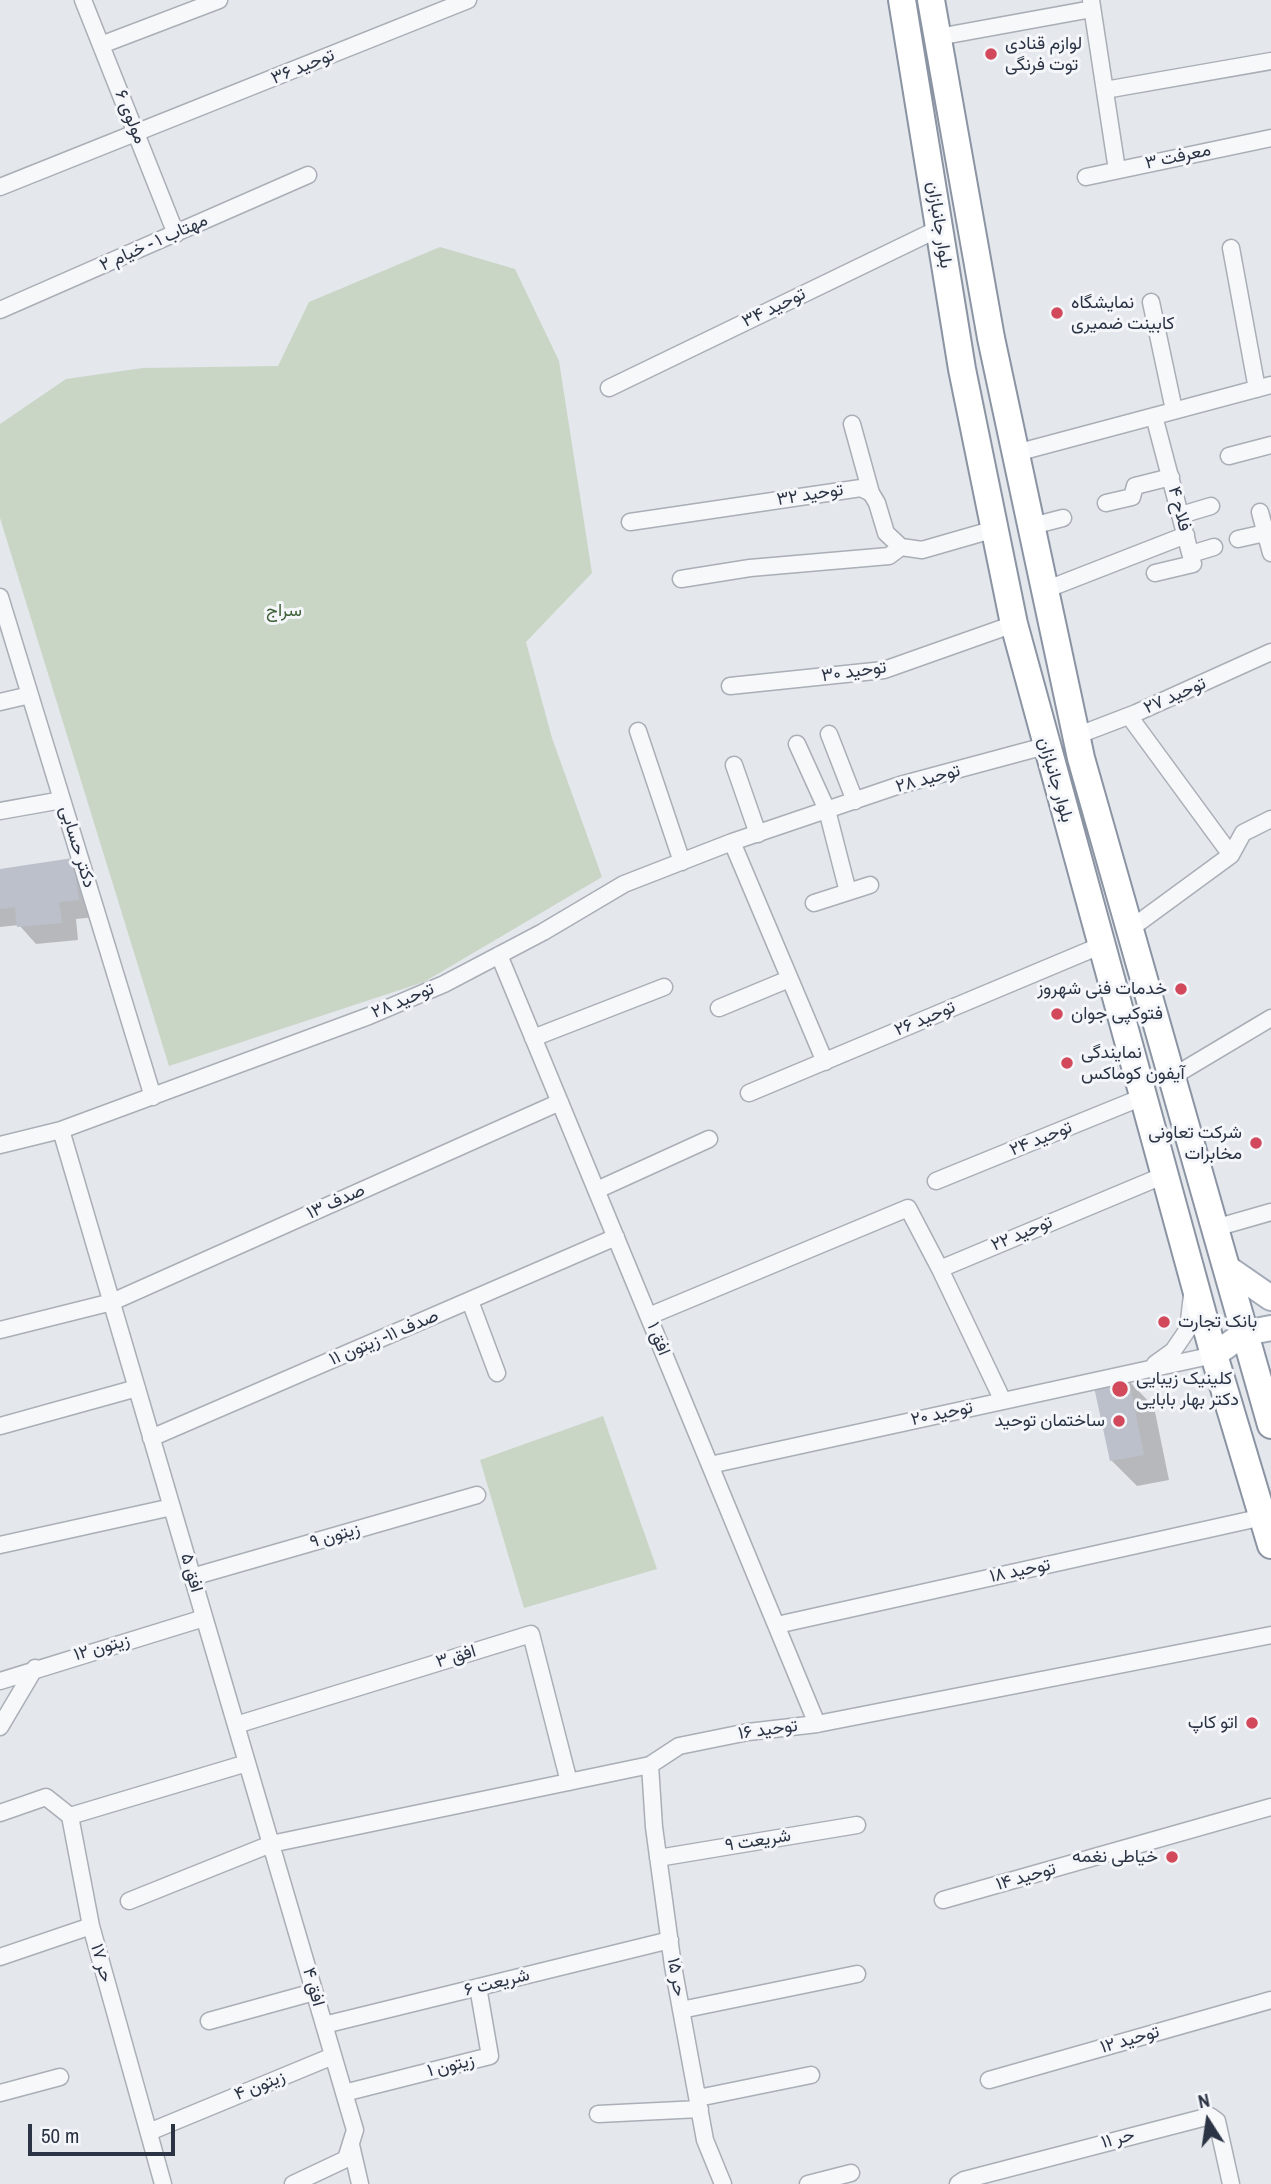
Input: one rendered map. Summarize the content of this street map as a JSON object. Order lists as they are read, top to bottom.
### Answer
{
  "streets": {
    "highway": ["بلوار جانبازان"],
    "street": [
      "توحید ۳۶",
      "مولوی ۶",
      "معرفت ۳",
      "مهتاب ۱ - خیام ۲",
      "توحید ۳۴",
      "توحید ۳۲",
      "فلاح ۴",
      "توحید ۳۰",
      "توحید ۲۷",
      "توحید ۲۸",
      "دکتر حسابی",
      "توحید ۲۶",
      "توحید ۲۴",
      "صدف ۱۳",
      "توحید ۲۲",
      "صدف ۱۱- زیتون ۱۱",
      "افق ۱",
      "توحید ۲۰",
      "زیتون ۹",
      "توحید ۱۸",
      "افق ۵",
      "زیتون ۱۲",
      "افق ۳",
      "توحید ۱۶",
      "شریعت ۹",
      "توحید ۱۴",
      "حر ۱۷",
      "حر ۱۵",
      "شریعت ۶",
      "افق ۴",
      "توحید ۱۲",
      "زیتون ۱",
      "زیتون ۴",
      "حر ۱۱"
    ]
  },
  "crossings": [
    ["توحید ۳۶", "مولوی ۶"],
    ["مولوی ۶", "مهتاب ۱ - خیام ۲"],
    ["بلوار جانبازان", "توحید ۳۴"],
    ["بلوار جانبازان", "توحید ۳۰"],
    ["بلوار جانبازان", "توحید ۲۷"],
    ["بلوار جانبازان", "توحید ۲۸"],
    ["بلوار جانبازان", "توحید ۲۶"],
    ["بلوار جانبازان", "توحید ۲۴"],
    ["بلوار جانبازان", "توحید ۲۲"],
    ["بلوار جانبازان", "توحید ۲۰"],
    ["بلوار جانبازان", "توحید ۱۸"],
    ["توحید ۲۸", "دکتر حسابی"],
    ["توحید ۲۸", "افق ۱"],
    ["صدف ۱۳", "افق ۱"],
    ["صدف ۱۳", "افق ۵"],
    ["صدف ۱۱- زیتون ۱۱", "افق ۱"],
    ["صدف ۱۱- زیتون ۱۱", "افق ۵"],
    ["افق ۱", "توحید ۲۰"],
    ["افق ۱", "توحید ۱۸"],
    ["افق ۱", "توحید ۱۶"],
    ["زیتون ۹", "افق ۵"],
    ["افق ۵", "زیتون ۱۲"],
    ["افق ۵", "افق ۳"],
    ["افق ۵", "توحید ۱۶"],
    ["افق ۵", "افق ۴"],
    ["افق ۳", "توحید ۱۶"],
    ["توحید ۱۶", "حر ۱۵"],
    ["توحید ۱۶", "افق ۴"],
    ["شریعت ۹", "حر ۱۵"],
    ["حر ۱۷", "زیتون ۴"],
    ["حر ۱۵", "شریعت ۶"],
    ["شریعت ۶", "افق ۴"],
    ["شریعت ۶", "زیتون ۱"],
    ["افق ۴", "زیتون ۱"],
    ["افق ۴", "زیتون ۴"]
  ],
  "parks": ["سراج"],
  "places": [
    "لوازم قنادی توت فرنگی",
    "نمایشگاه کابینت ضمیری",
    "خدمات فنی شهروز",
    "فتوکپی جوان",
    "نمایندگی آیفون کوماکس",
    "شرکت تعاونی مخابرات",
    "بانک تجارت",
    "کلینیک زیبایی دکتر بهار بابایی",
    "ساختمان توحید",
    "اتو کاپ",
    "خیاطی نغمه"
  ],
  "scale_bar": "50 m",
  "north": "top"
}
